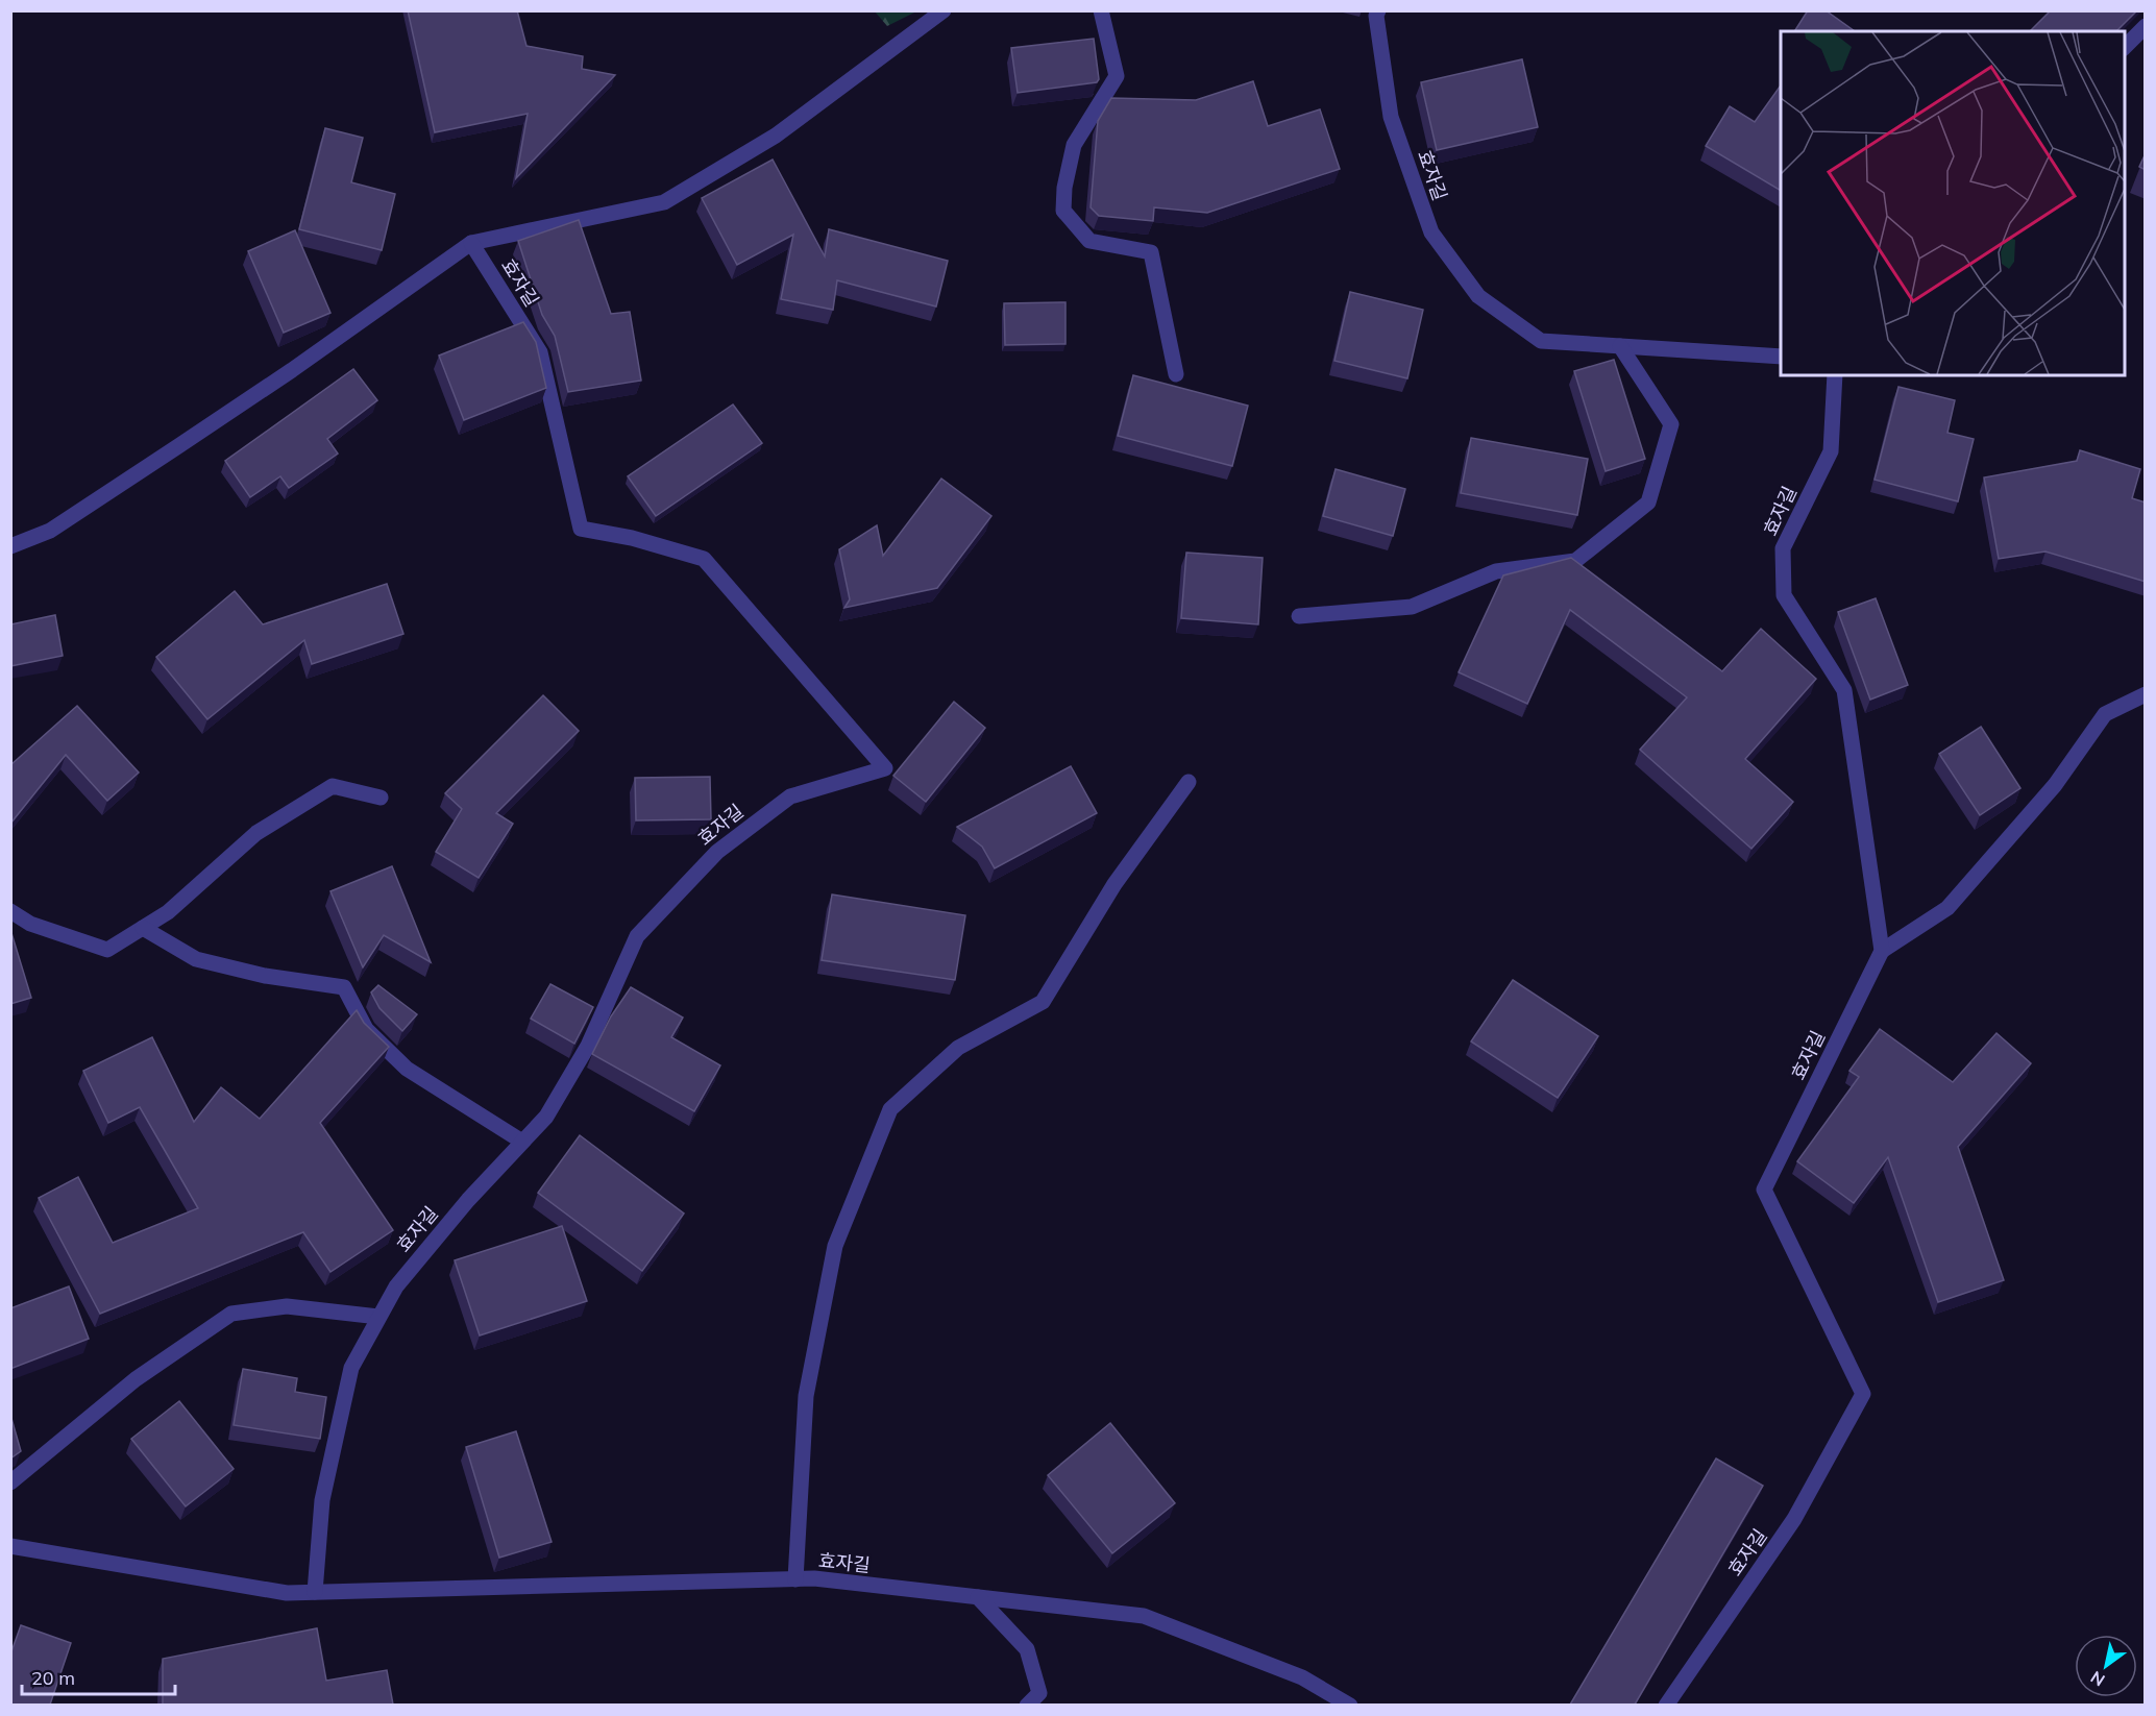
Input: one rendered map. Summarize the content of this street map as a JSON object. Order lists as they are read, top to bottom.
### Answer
{
  "streets": {
    "street": ["효자길"]
  },
  "scale_bar": "20 m",
  "north": "bottom left"
}
